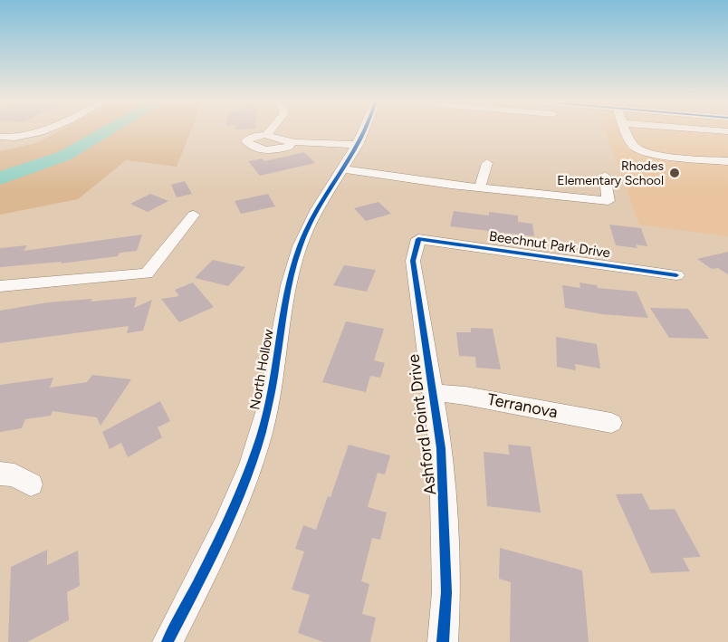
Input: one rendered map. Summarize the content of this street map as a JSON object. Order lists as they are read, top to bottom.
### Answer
{
  "streets": {
    "street": [
      "Beechnut Park Drive",
      "North Hollow",
      "Terranova",
      "Ashford Point Drive"
    ]
  },
  "crossings": [
    ["Beechnut Park Drive", "Ashford Point Drive"],
    ["Terranova", "Ashford Point Drive"]
  ],
  "places": ["Rhodes Elementary School"]
}
